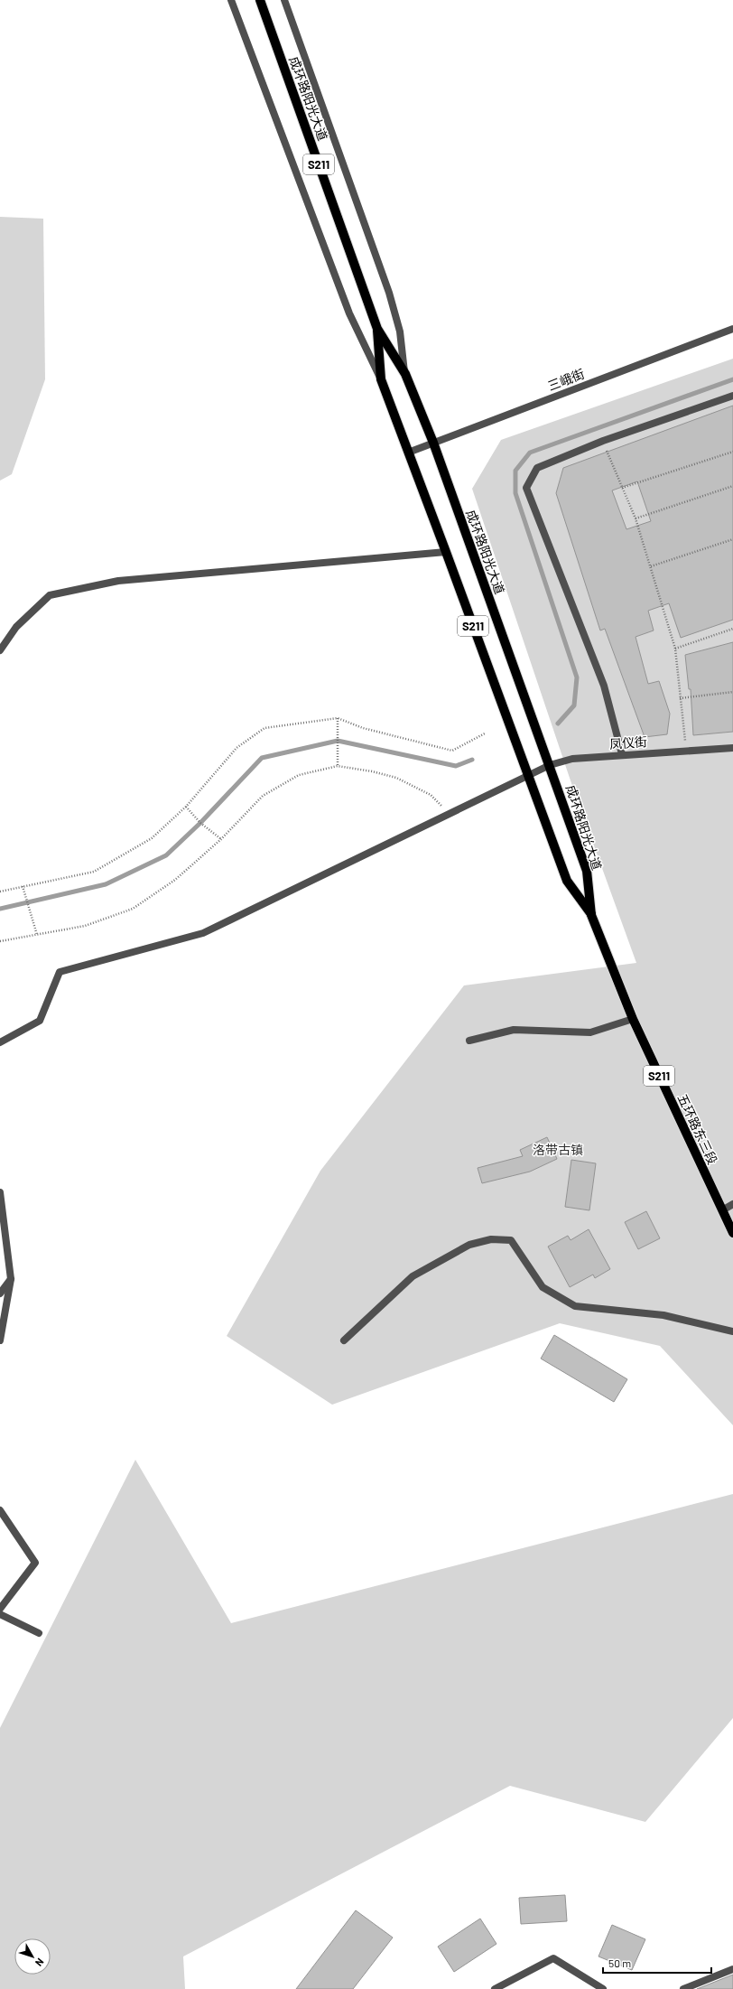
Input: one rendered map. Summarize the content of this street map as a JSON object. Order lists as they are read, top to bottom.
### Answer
{
  "streets": {
    "main road": ["成环路阳光大道", "S211", "五环路东三段"],
    "street": ["三峨街", "凤仪街"]
  },
  "crossings": [
    ["成环路阳光大道", "三峨街"],
    ["成环路阳光大道", "凤仪街"],
    ["成环路阳光大道", "五环路东三段"]
  ],
  "parks": ["洛带古镇"],
  "scale_bar": "50 m",
  "north": "bottom right"
}
